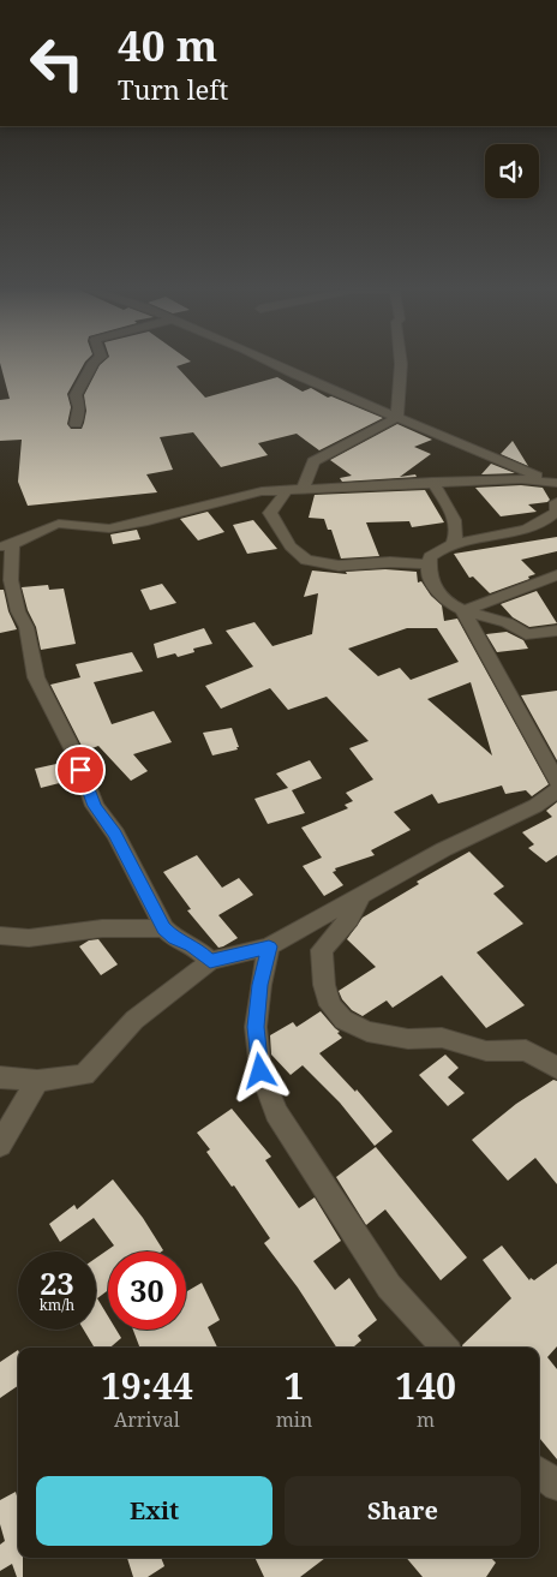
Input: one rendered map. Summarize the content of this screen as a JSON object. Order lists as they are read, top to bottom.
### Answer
{
  "page": {
    "turn": ["40 m", "Turn left"],
    "speed": "23 km/h",
    "limit": "30",
    "eta": [
      "19:44",
      "Arrival",
      "1",
      "min",
      "140",
      "m"
    ],
    "buttons": ["Exit", "Share"]
  }
}
